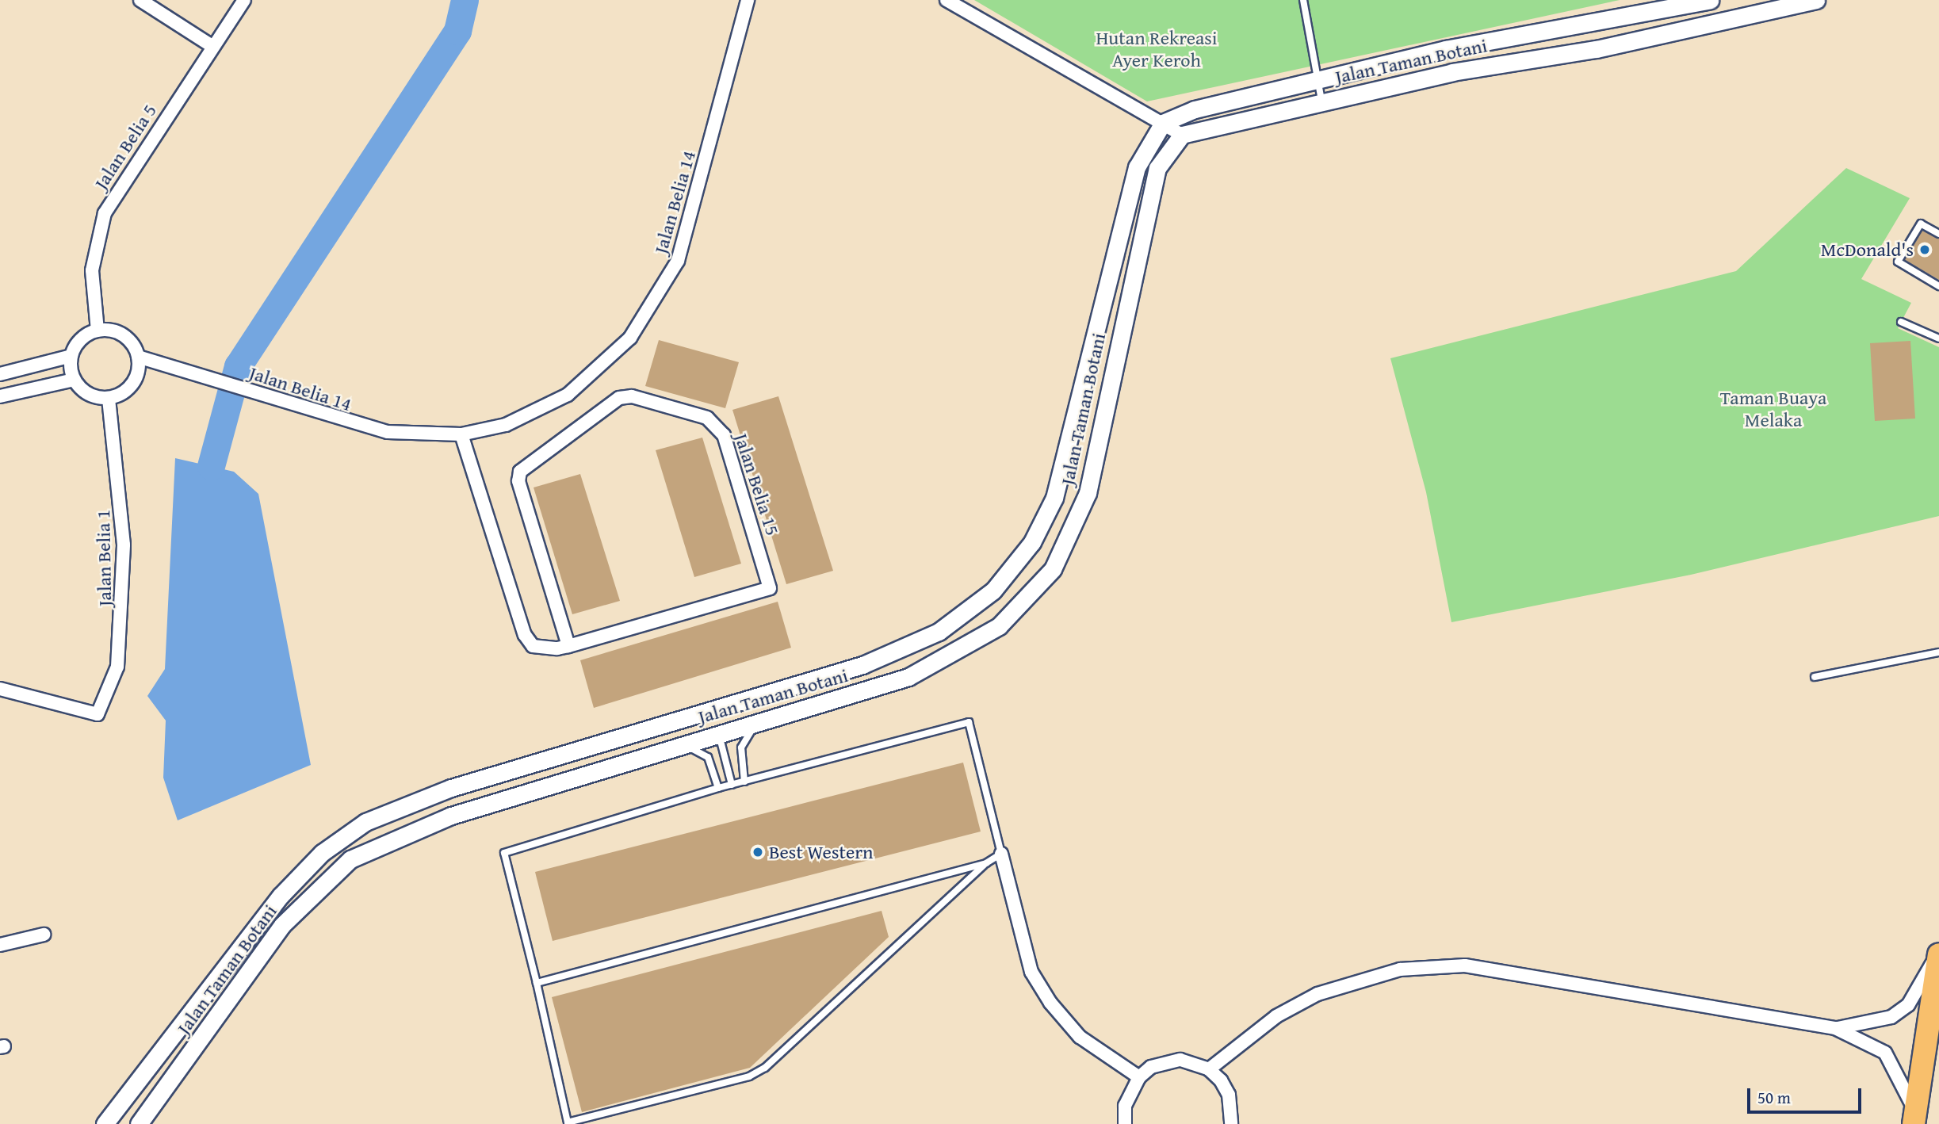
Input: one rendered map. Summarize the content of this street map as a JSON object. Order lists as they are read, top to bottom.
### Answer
{
  "streets": {
    "street": [
      "Jalan Taman Botani",
      "Jalan Belia 5",
      "Jalan Belia 14",
      "Jalan Belia 15",
      "Jalan Belia 1"
    ]
  },
  "crossings": [
    ["Jalan Belia 5", "Jalan Belia 14"],
    ["Jalan Belia 5", "Jalan Belia 1"],
    ["Jalan Belia 14", "Jalan Belia 15"],
    ["Jalan Belia 14", "Jalan Belia 1"]
  ],
  "parks": ["Hutan Rekreasi Ayer Keroh", "Taman Buaya Melaka"],
  "places": ["McDonald's", "Best Western"],
  "scale_bar": "50 m"
}
